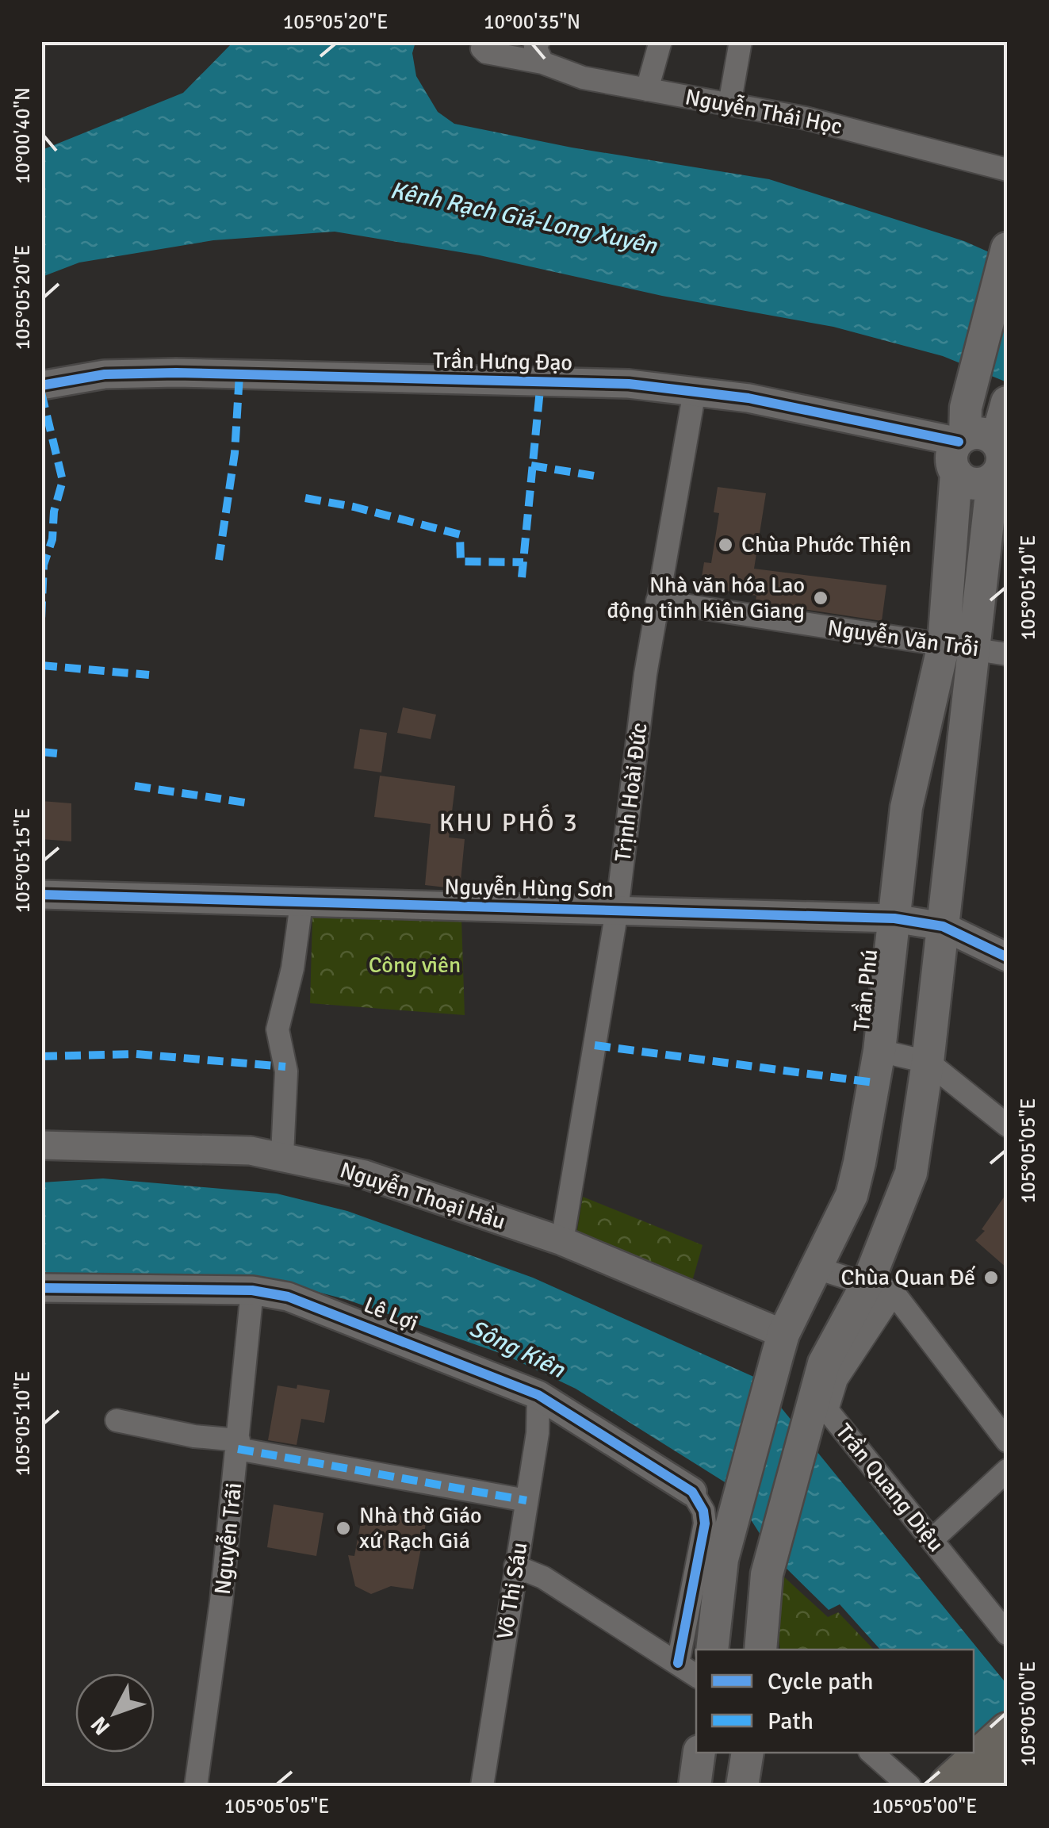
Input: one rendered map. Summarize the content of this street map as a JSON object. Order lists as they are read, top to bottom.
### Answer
{
  "streets": {
    "main road": ["Trần Phú"],
    "street": [
      "Nguyễn Thái Học",
      "Trần Hưng Đạo",
      "Nguyễn Văn Trỗi",
      "Trịnh Hoài Đức",
      "Nguyễn Hùng Sơn",
      "Nguyễn Thoại Hầu",
      "Lê Lợi",
      "Trần Quang Diệu",
      "Nguyễn Trãi",
      "Võ Thị Sáu"
    ]
  },
  "crossings": [
    ["Trần Hưng Đạo", "Trịnh Hoài Đức"],
    ["Trần Hưng Đạo", "Trần Phú"],
    ["Nguyễn Văn Trỗi", "Trịnh Hoài Đức"],
    ["Nguyễn Văn Trỗi", "Trần Phú"],
    ["Trịnh Hoài Đức", "Nguyễn Hùng Sơn"],
    ["Trịnh Hoài Đức", "Nguyễn Thoại Hầu"],
    ["Nguyễn Hùng Sơn", "Trần Phú"],
    ["Trần Phú", "Nguyễn Thoại Hầu"],
    ["Lê Lợi", "Nguyễn Trãi"],
    ["Lê Lợi", "Võ Thị Sáu"]
  ],
  "districts": ["KHU PHỐ 3"],
  "water": ["Kênh Rạch Giá-Long Xuyên", "Sông Kiên"],
  "parks": ["Công viên"],
  "places": [
    "Chùa Phước Thiện",
    "Nhà văn hóa Lao động tỉnh Kiên Giang",
    "Chùa Quan Đế",
    "Nhà thờ Giáo xứ Rạch Giá"
  ],
  "legend": ["Cycle path", "Path"],
  "north": "bottom left",
  "coordinates": [
    "105°05'20\"E",
    "10°00'35\"N",
    "10°00'40\"N",
    "105°05'10\"E",
    "105°05'15\"E",
    "105°05'05\"E",
    "105°05'00\"E"
  ]
}
